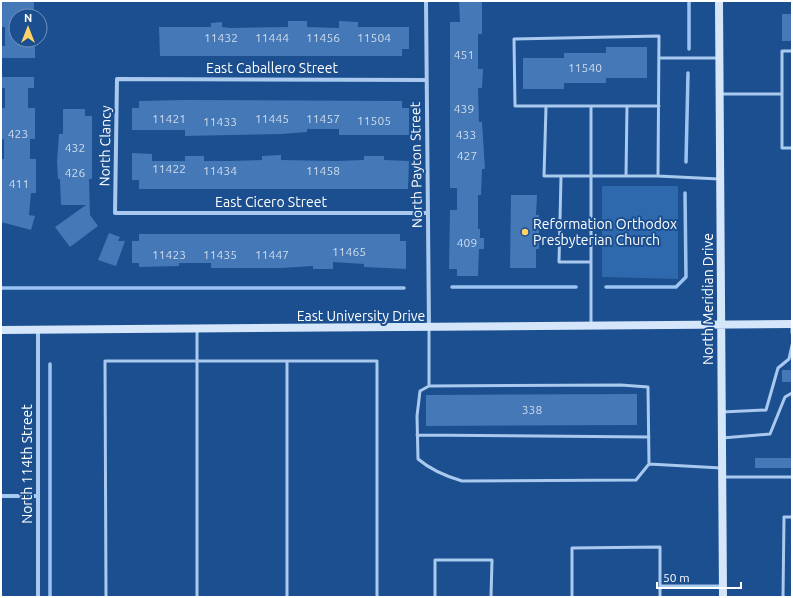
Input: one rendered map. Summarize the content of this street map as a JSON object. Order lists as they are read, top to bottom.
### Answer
{
  "streets": {
    "main road": ["North Meridian Drive", "East University Drive"],
    "street": [
      "East Caballero Street",
      "North Clancy",
      "North Payton Street",
      "East Cicero Street",
      "North 114th Street"
    ]
  },
  "crossings": [
    ["East Caballero Street", "North Clancy"],
    ["East Caballero Street", "North Payton Street"],
    ["North Clancy", "East Cicero Street"],
    ["North Payton Street", "East Cicero Street"],
    ["North Payton Street", "East University Drive"],
    ["North Meridian Drive", "East University Drive"],
    ["East University Drive", "North 114th Street"]
  ],
  "places": ["Reformation Orthodox Presbyterian Church"],
  "house_numbers": [
    "11432",
    "11444",
    "11456",
    "11504",
    "451",
    "11540",
    "439",
    "11421",
    "11445",
    "11457",
    "11505",
    "11433",
    "423",
    "433",
    "432",
    "427",
    "11422",
    "11434",
    "11458",
    "426",
    "411",
    "409",
    "11465",
    "11423",
    "11435",
    "11447",
    "338"
  ],
  "scale_bar": "50 m",
  "north": "top"
}
